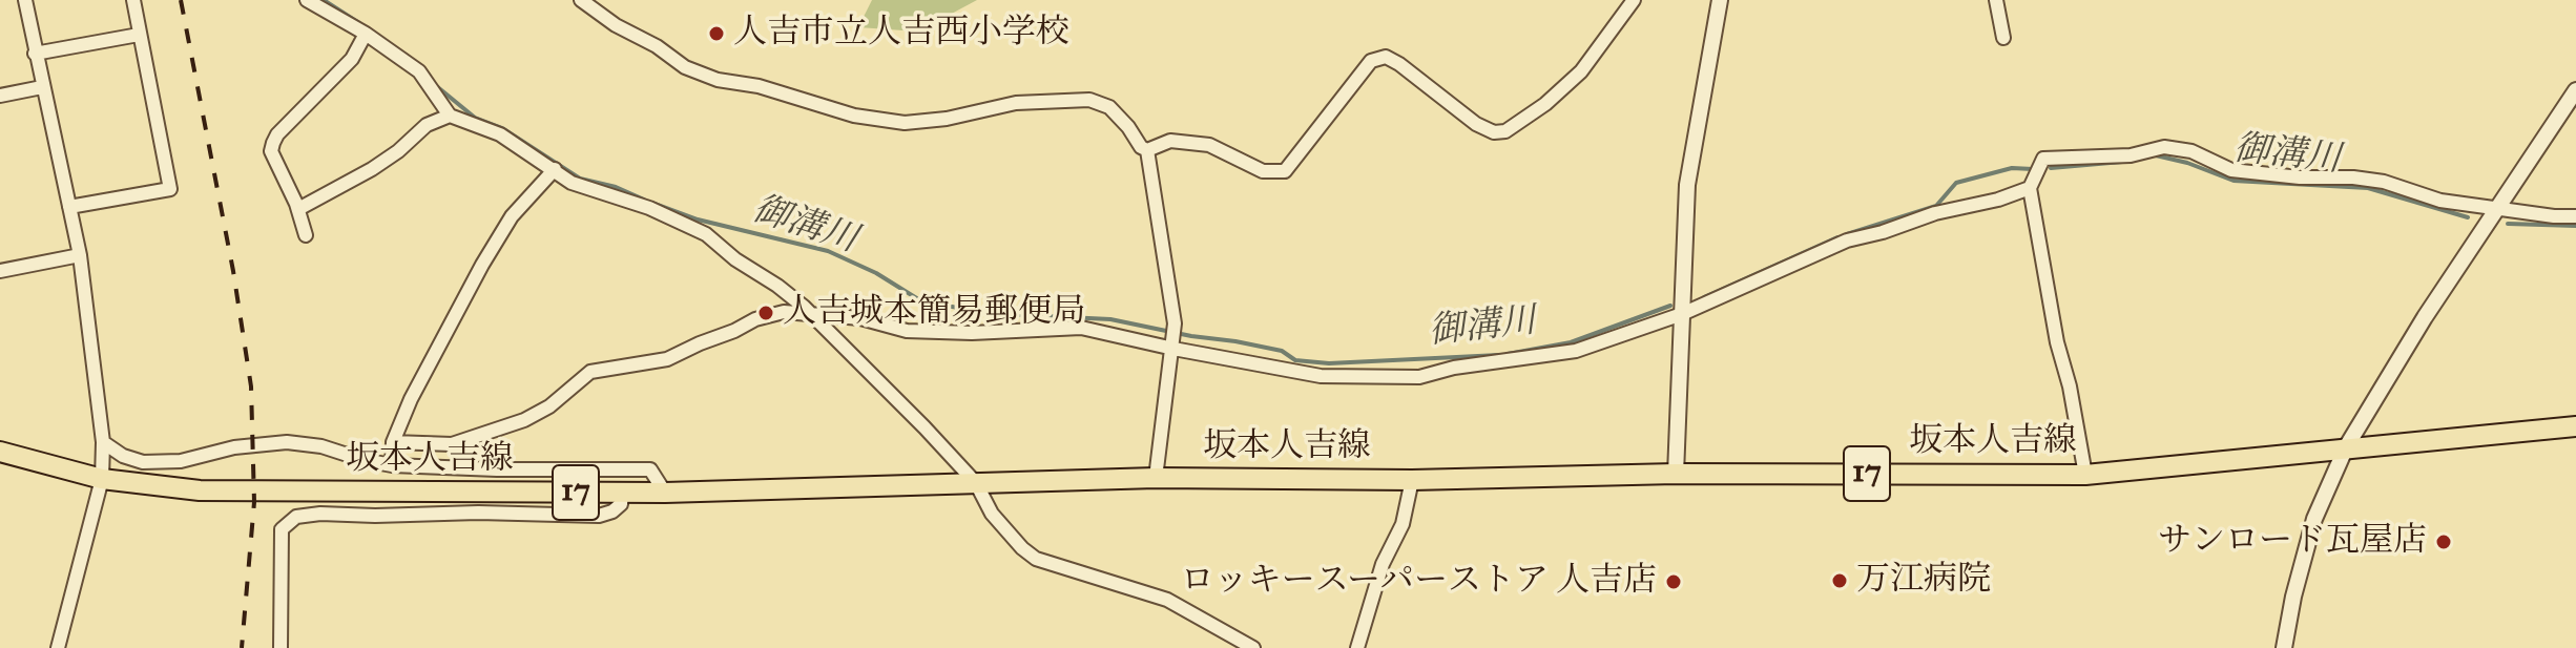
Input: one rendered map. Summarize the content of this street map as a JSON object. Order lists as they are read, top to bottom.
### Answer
{
  "streets": {
    "main road": ["坂本人吉線", "17"]
  },
  "water": ["御溝川"],
  "places": [
    "人吉市立人吉西小学校",
    "人吉城本簡易郵便局",
    "サンロード瓦屋店",
    "万江病院",
    "ロッキースーパーストア 人吉店"
  ]
}
